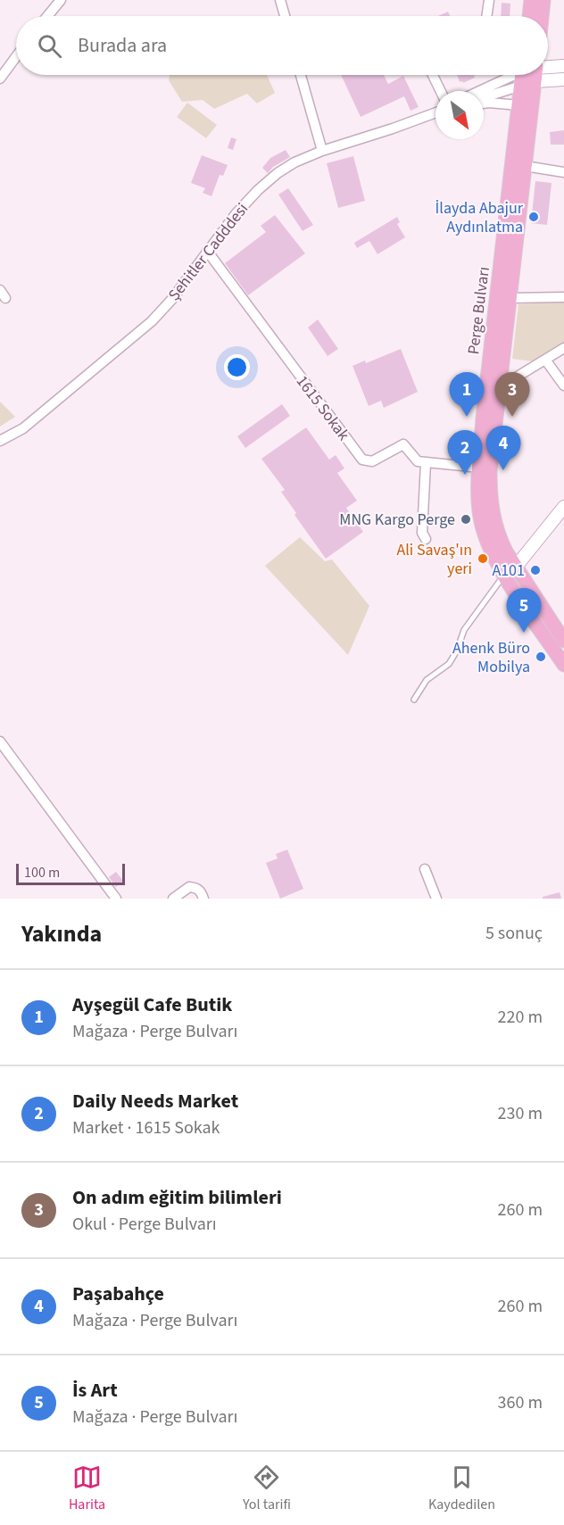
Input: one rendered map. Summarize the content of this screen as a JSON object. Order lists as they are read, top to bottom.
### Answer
{
  "streets": {
    "main road": ["Perge Bulvarı"],
    "street": ["Şehitler Cadddesi", "1615 Sokak"]
  },
  "crossings": [
    ["Şehitler Cadddesi", "1615 Sokak"]
  ],
  "places": [
    "İlayda Abajur Aydınlatma",
    "MNG Kargo Perge",
    "Ali Savaş'ın yeri",
    "A101",
    "Ahenk Büro Mobilya"
  ],
  "scale_bar": "100 m",
  "north": "bottom right",
  "page": {
    "search": "Burada ara",
    "pins": [
      "1",
      "3",
      "4",
      "2",
      "5"
    ],
    "scale": "100 m",
    "heading": ["Yakında", "5 sonuç"],
    "list": [
      {
        "mark": "1",
        "name": "Ayşegül Cafe Butik",
        "note": "Mağaza · Perge Bulvarı",
        "value": "220 m"
      },
      {
        "mark": "2",
        "name": "Daily Needs Market",
        "note": "Market · 1615 Sokak",
        "value": "230 m"
      },
      {
        "mark": "3",
        "name": "On adım eğitim bilimleri",
        "note": "Okul · Perge Bulvarı",
        "value": "260 m"
      },
      {
        "mark": "4",
        "name": "Paşabahçe",
        "note": "Mağaza · Perge Bulvarı",
        "value": "260 m"
      },
      {
        "mark": "5",
        "name": "İs Art",
        "note": "Mağaza · Perge Bulvarı",
        "value": "360 m"
      }
    ],
    "nav": ["Harita", "Yol tarifi", "Kaydedilen"]
  }
}
